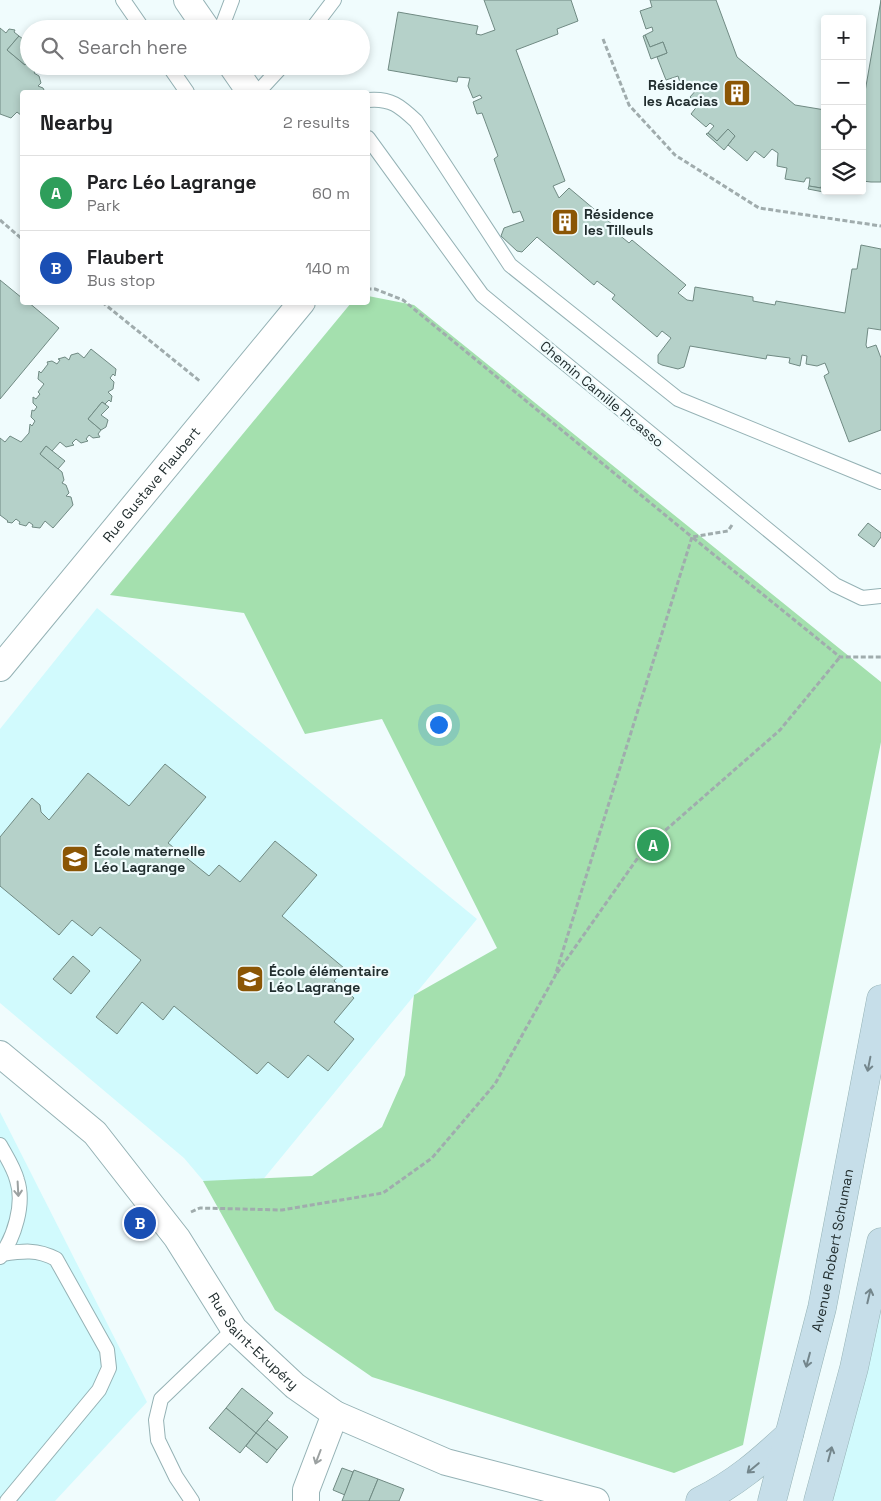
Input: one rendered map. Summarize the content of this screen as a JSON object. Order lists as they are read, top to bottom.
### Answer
{
  "streets": {
    "main road": ["Avenue Robert Schuman"],
    "street": ["Rue Gustave Flaubert", "Rue Saint-Exupéry"],
    "lane": ["Chemin Camille Picasso"]
  },
  "places": {
    "building": ["Résidence les Acacias", "Résidence les Tilleuls"],
    "school or university": ["École maternelle Léo Lagrange", "École élémentaire Léo Lagrange"]
  },
  "page": {
    "map_buttons": ["+", "−"],
    "search": "Search here",
    "heading": ["Nearby", "2 results"],
    "list": [
      {
        "mark": "A",
        "name": "Parc Léo Lagrange",
        "note": "Park",
        "value": "60 m"
      },
      {
        "mark": "B",
        "name": "Flaubert",
        "note": "Bus stop",
        "value": "140 m"
      }
    ],
    "pins": ["A", "B"]
  }
}
